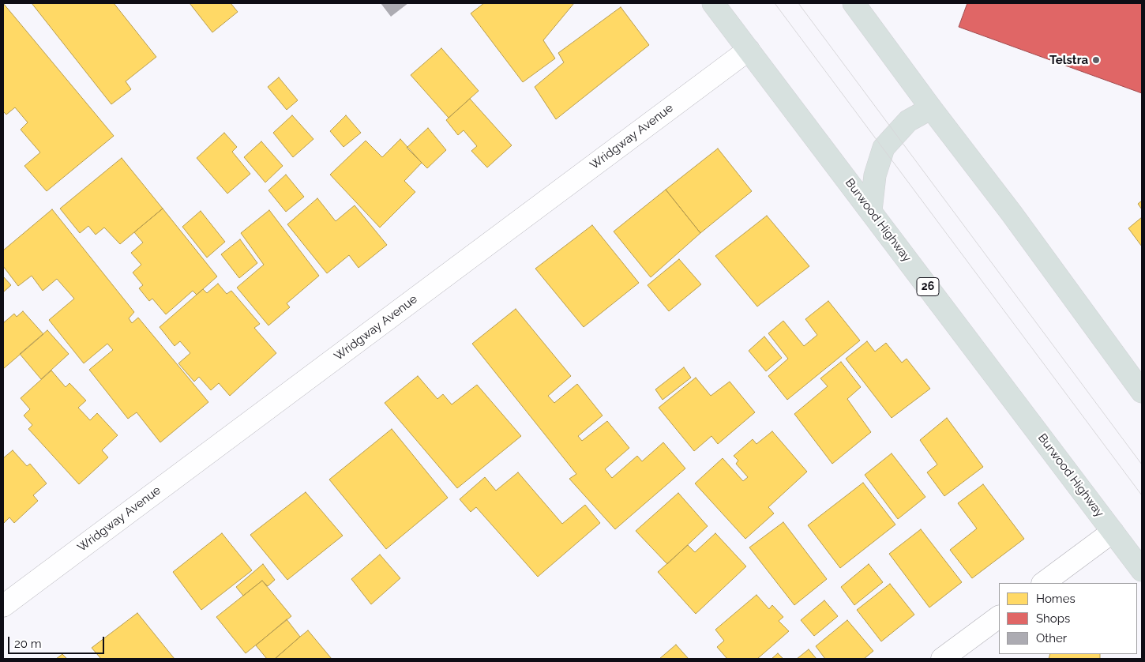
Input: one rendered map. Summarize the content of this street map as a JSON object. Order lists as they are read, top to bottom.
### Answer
{
  "streets": {
    "highway": ["Burwood Highway", "26"],
    "street": ["Wridgway Avenue"]
  },
  "crossings": [
    ["Wridgway Avenue", "Burwood Highway"]
  ],
  "places": ["Telstra"],
  "legend": ["Homes", "Shops", "Other"],
  "scale_bar": "20 m"
}
